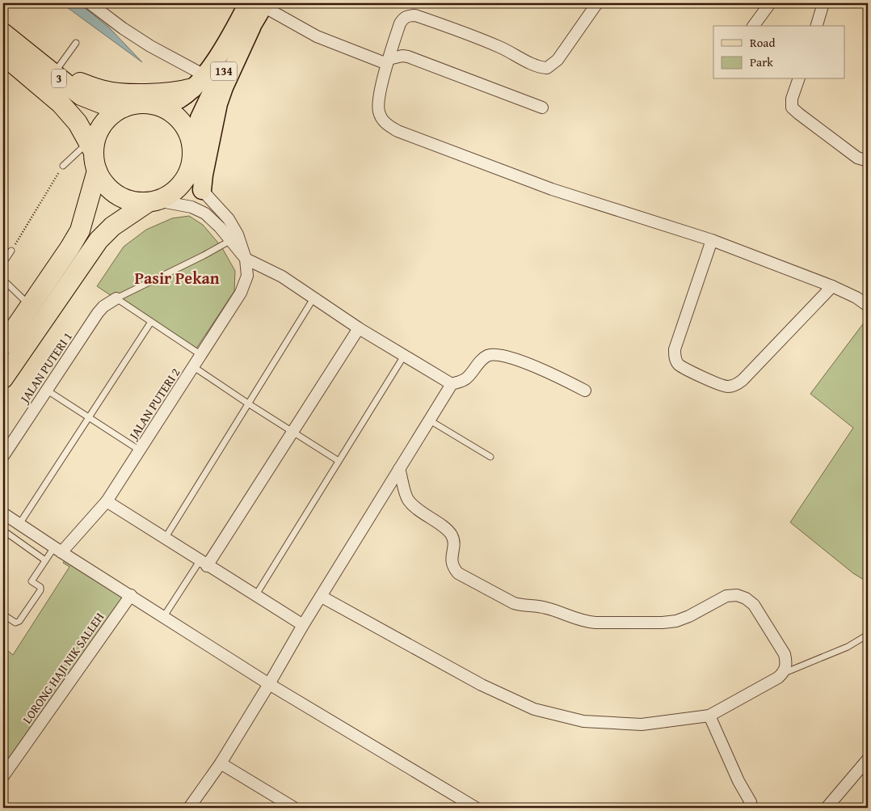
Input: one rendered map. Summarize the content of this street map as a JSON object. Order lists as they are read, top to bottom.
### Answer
{
  "streets": {
    "highway": ["3"],
    "main road": ["134"],
    "street": ["JALAN PUTERI 1", "JALAN PUTERI 2", "LORONG HAJI NIK SALLEH"]
  },
  "crossings": [
    ["134", "3"]
  ],
  "districts": ["Pasir Pekan"],
  "legend": ["Road", "Park"]
}
